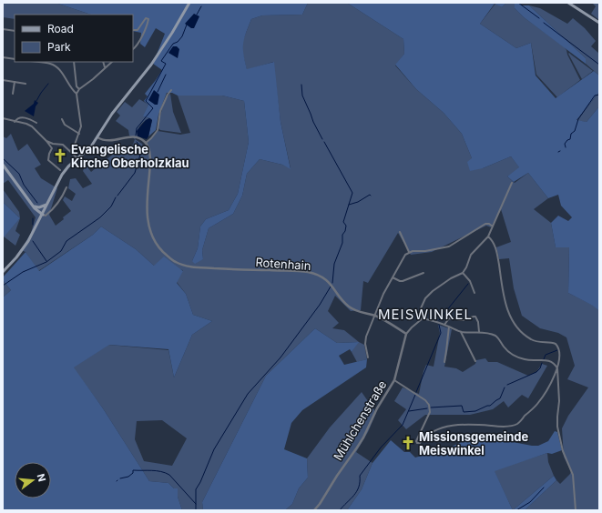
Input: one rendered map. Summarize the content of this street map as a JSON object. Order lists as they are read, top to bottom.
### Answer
{
  "streets": {
    "street": ["Rotenhain", "Mühlchenstraße"]
  },
  "crossings": [
    ["Rotenhain", "Mühlchenstraße"]
  ],
  "districts": ["MEISWINKEL"],
  "places": {
    "church": ["Evangelische Kirche Oberholzklau", "Missionsgemeinde Meiswinkel"]
  },
  "legend": ["Road", "Park"],
  "north": "right"
}
